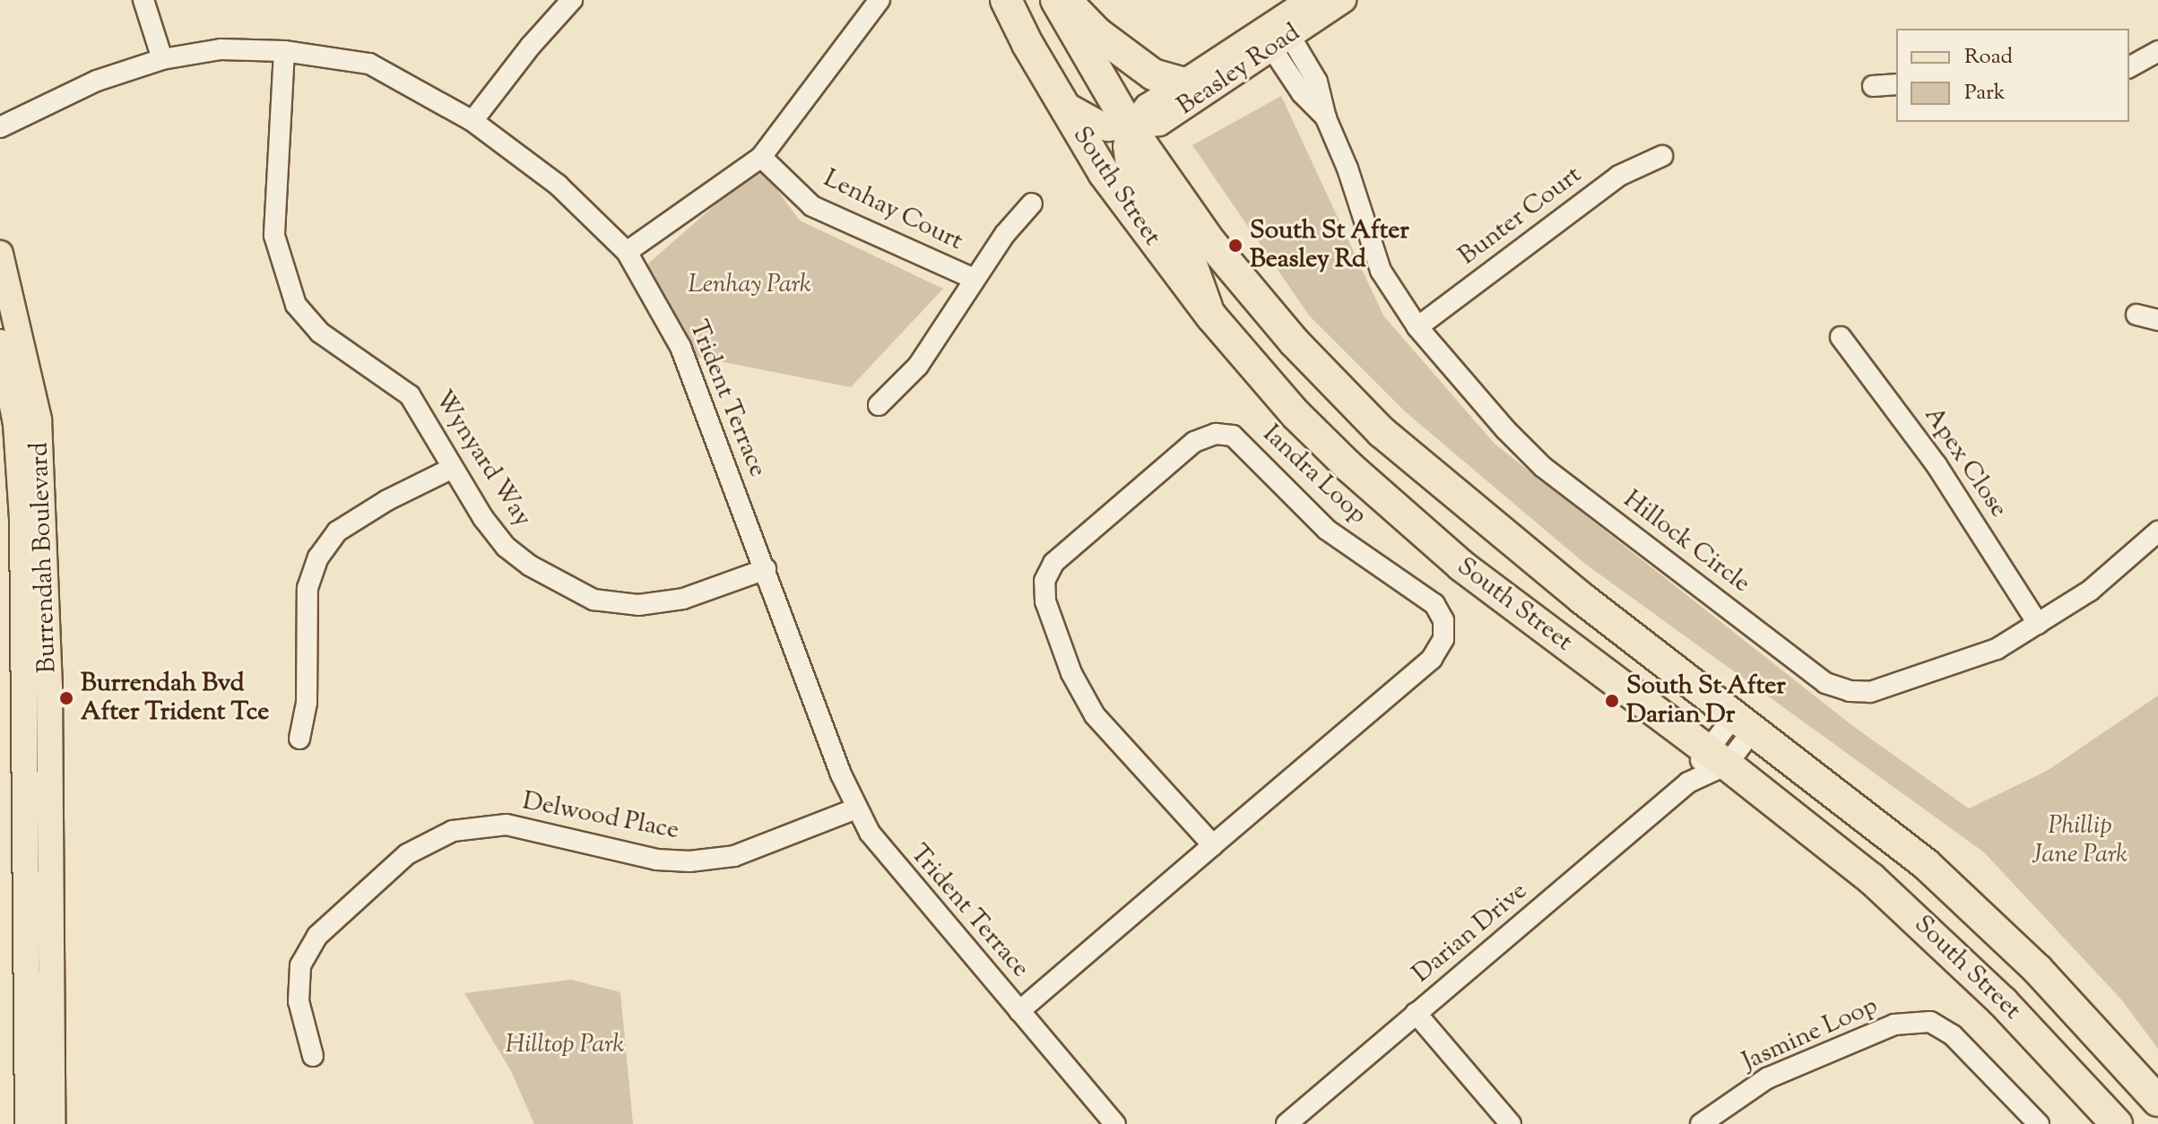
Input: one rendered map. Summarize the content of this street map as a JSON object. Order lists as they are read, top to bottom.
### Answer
{
  "streets": {
    "highway": ["South Street"],
    "main road": ["Beasley Road", "Burrendah Boulevard"],
    "street": [
      "Lenhay Court",
      "Bunter Court",
      "Trident Terrace",
      "Wynyard Way",
      "Apex Close",
      "Iandra Loop",
      "Hillock Circle",
      "Delwood Place",
      "Darian Drive",
      "Jasmine Loop"
    ]
  },
  "crossings": [
    ["Beasley Road", "South Street"],
    ["Beasley Road", "Hillock Circle"],
    ["South Street", "Darian Drive"],
    ["Bunter Court", "Hillock Circle"],
    ["Trident Terrace", "Wynyard Way"],
    ["Trident Terrace", "Iandra Loop"],
    ["Trident Terrace", "Delwood Place"],
    ["Apex Close", "Hillock Circle"]
  ],
  "parks": ["Lenhay Park", "Phillip Jane Park", "Hilltop Park"],
  "places": ["South St After Beasley Rd", "Burrendah Bvd After Trident Tce", "South St After Darian Dr"],
  "legend": ["Road", "Park"]
}
